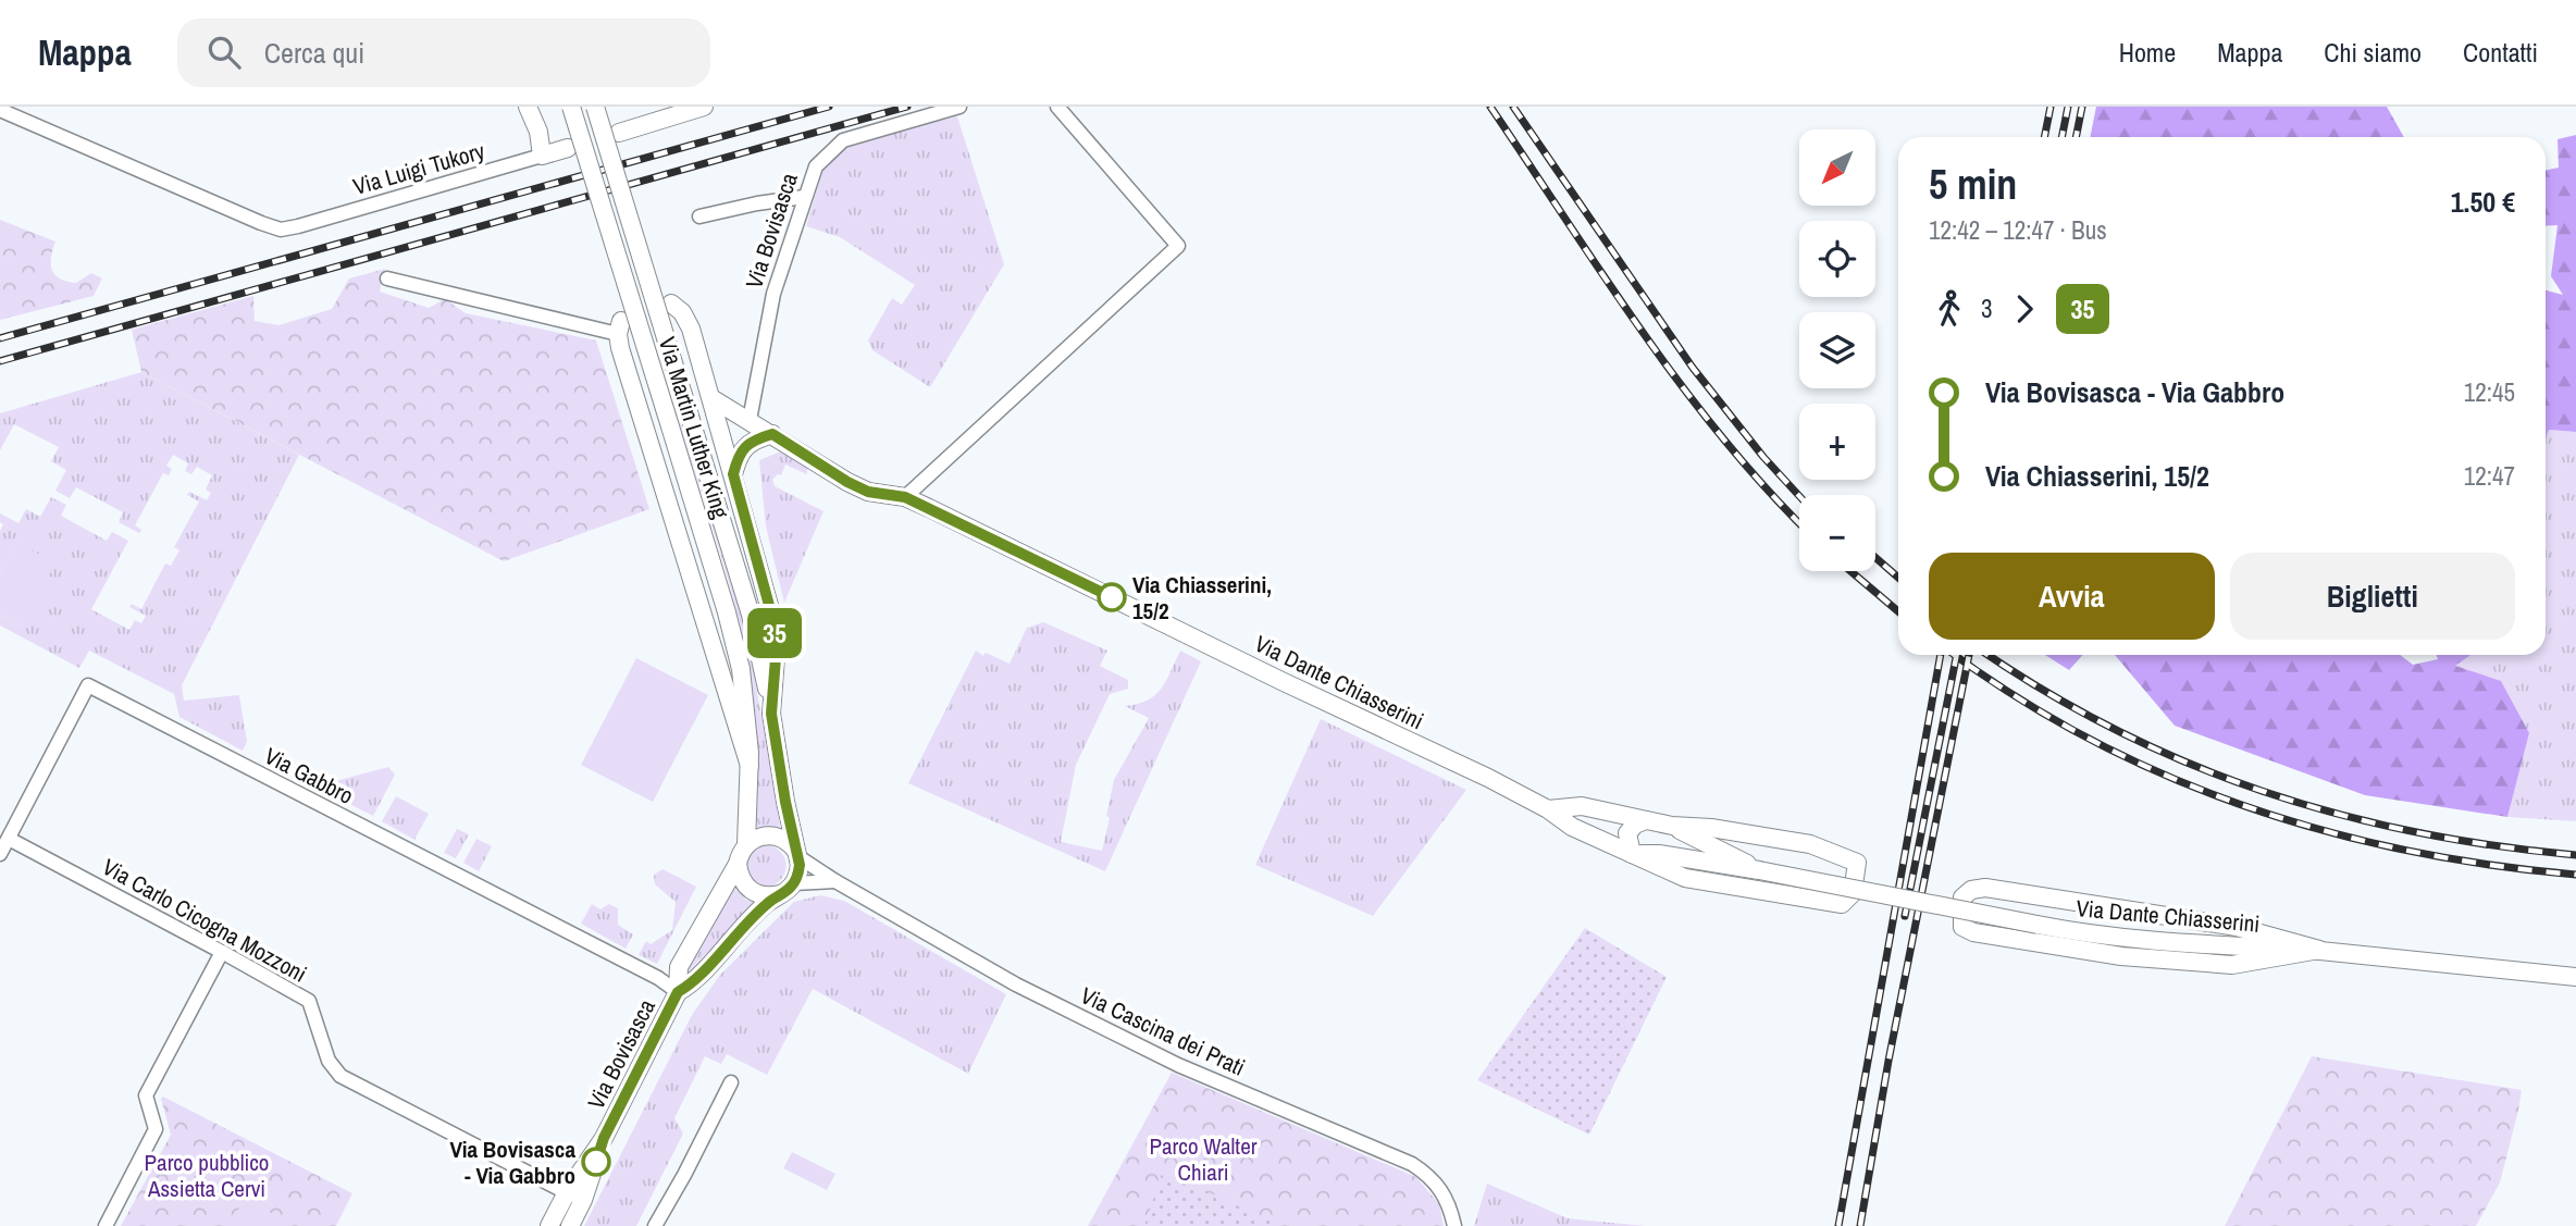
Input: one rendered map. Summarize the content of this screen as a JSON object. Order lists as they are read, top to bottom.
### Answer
{
  "streets": {
    "street": [
      "Via Luigi Tukory",
      "Via Bovisasca",
      "Via Martin Luther King",
      "Via Dante Chiasserini",
      "Via Gabbro",
      "Via Carlo Cicogna Mozzoni",
      "Via Cascina dei Prati"
    ]
  },
  "crossings": [
    ["Via Bovisasca", "Via Martin Luther King"],
    ["Via Bovisasca", "Via Gabbro"],
    ["Via Bovisasca", "Via Carlo Cicogna Mozzoni"],
    ["Via Bovisasca", "Via Cascina dei Prati"],
    ["Via Gabbro", "Via Carlo Cicogna Mozzoni"]
  ],
  "parks": ["Parco Walter Chiari", "Parco pubblico Assietta Cervi"],
  "places": ["Via Chiasserini, 15/2", "Via Bovisasca - Via Gabbro"],
  "lines": ["bus line 35"],
  "north": "bottom left",
  "page": {
    "header": "Mappa",
    "search": "Cerca qui",
    "nav": [
      "Home",
      "Mappa",
      "Chi siamo",
      "Contatti"
    ],
    "on_map": "35",
    "map_buttons": ["+", "−"],
    "heading": ["5 min", "12:42 – 12:47 · Bus", "1.50 €"],
    "legs": ["3", "35"],
    "list": [
      {
        "name": "Via Bovisasca - Via Gabbro",
        "value": "12:45"
      },
      {
        "name": "Via Chiasserini, 15/2",
        "value": "12:47"
      }
    ],
    "buttons": ["Avvia", "Biglietti"]
  }
}
